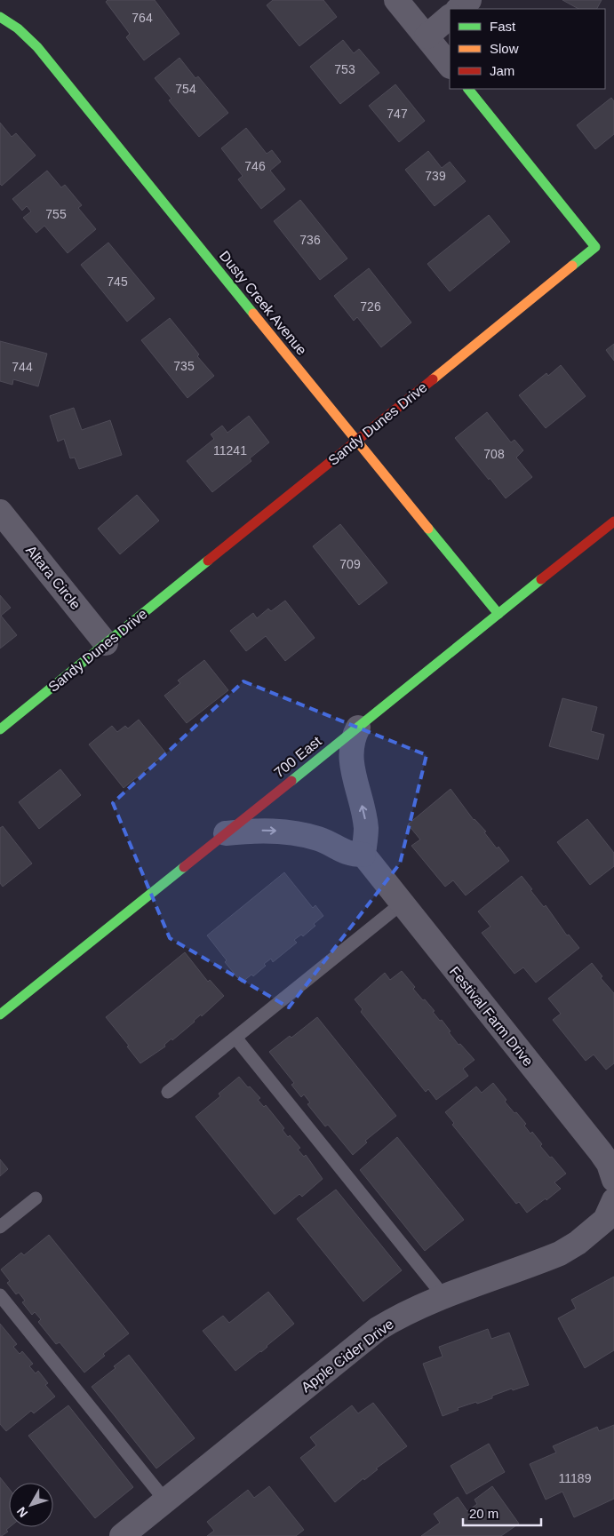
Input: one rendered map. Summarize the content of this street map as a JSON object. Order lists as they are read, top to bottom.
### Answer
{
  "streets": {
    "street": [
      "Dusty Creek Avenue",
      "Sandy Dunes Drive",
      "Altara Circle",
      "700 East",
      "Festival Farm Drive",
      "Apple Cider Drive"
    ]
  },
  "crossings": [
    ["Dusty Creek Avenue", "Sandy Dunes Drive"],
    ["Dusty Creek Avenue", "700 East"],
    ["Sandy Dunes Drive", "Altara Circle"]
  ],
  "house_numbers": [
    "764",
    "753",
    "754",
    "747",
    "746",
    "739",
    "755",
    "736",
    "745",
    "726",
    "735",
    "744",
    "11241",
    "708",
    "709",
    "11189"
  ],
  "legend": ["Fast", "Slow", "Jam"],
  "scale_bar": "20 m",
  "north": "bottom left"
}
